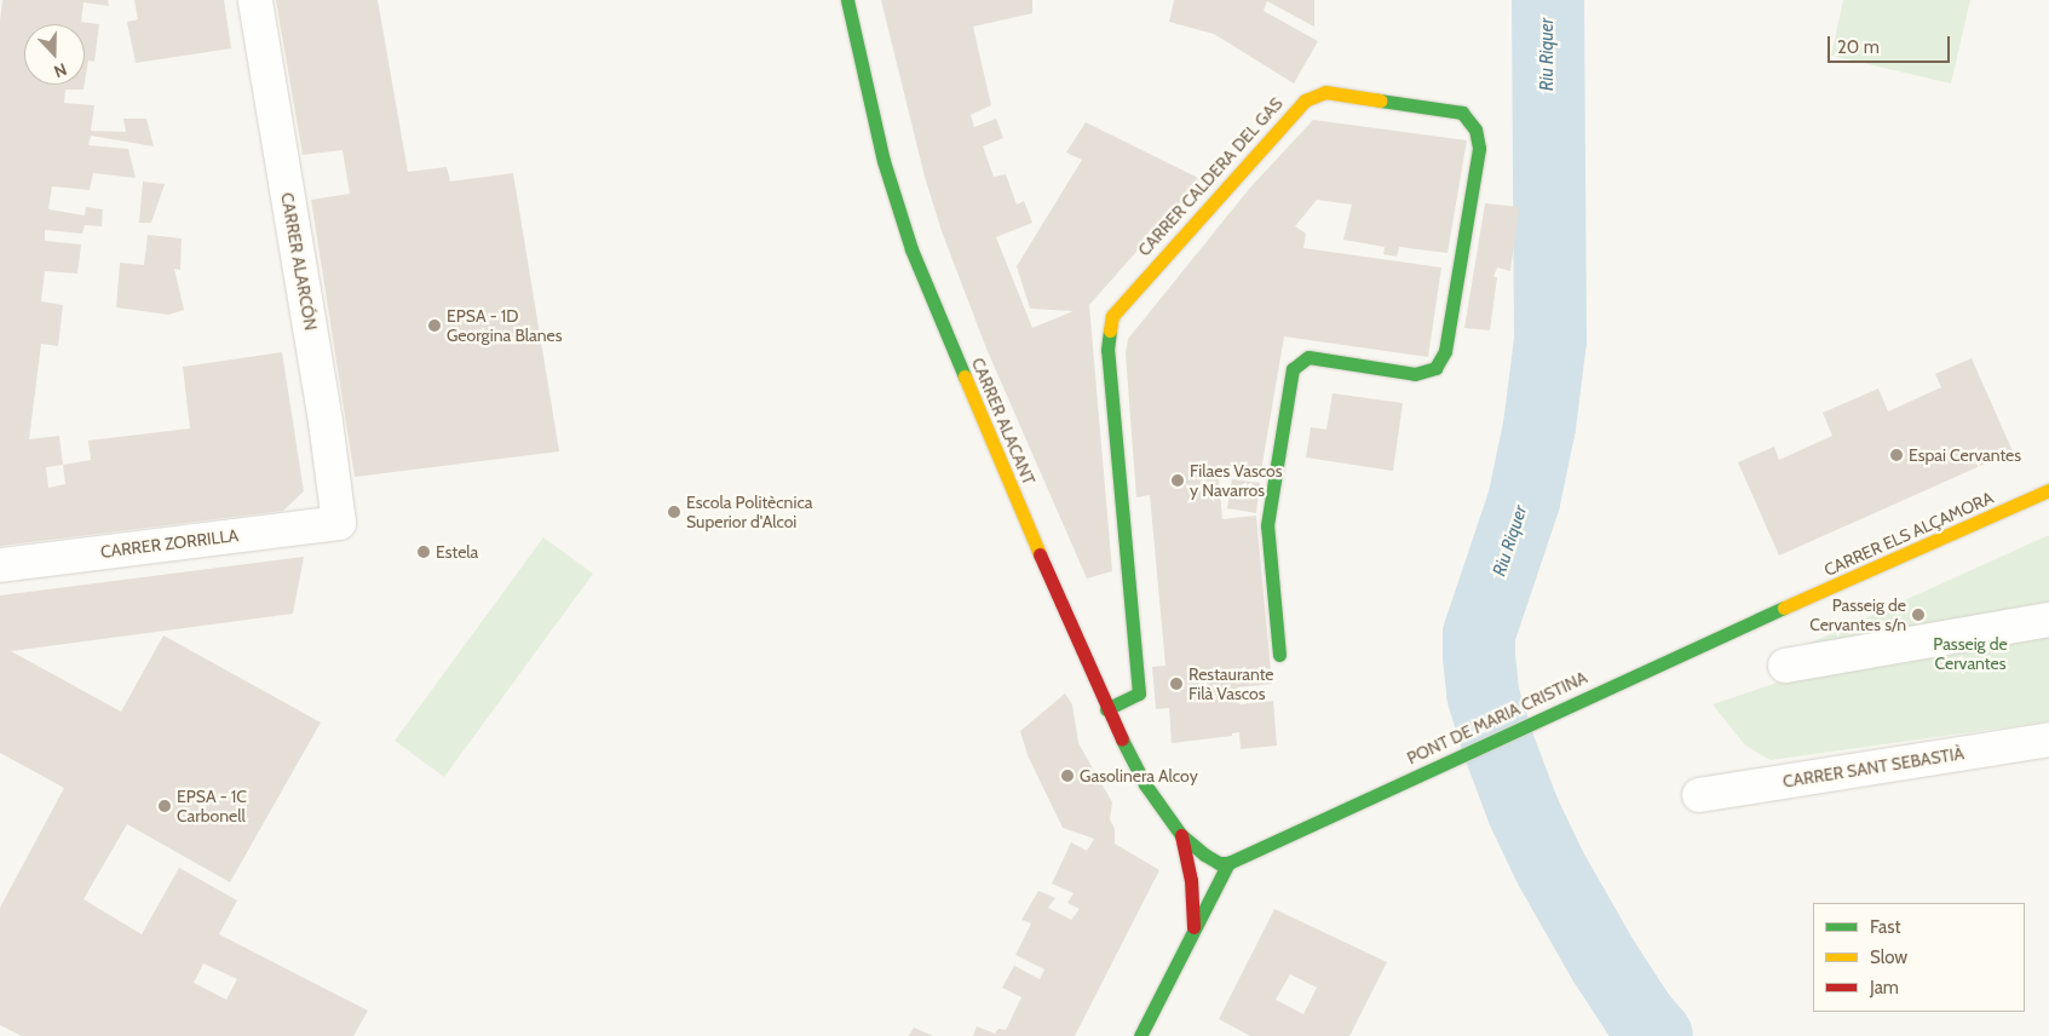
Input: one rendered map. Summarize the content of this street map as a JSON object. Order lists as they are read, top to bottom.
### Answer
{
  "streets": {
    "main road": [
      "CARRER CALDERA DEL GAS",
      "CARRER ALACANT",
      "CARRER ELS ALÇAMORA",
      "PONT DE MARIA CRISTINA"
    ],
    "street": ["CARRER ALARCÓN", "CARRER ZORRILLA", "CARRER SANT SEBASTIÀ"]
  },
  "crossings": [
    ["CARRER CALDERA DEL GAS", "CARRER ALACANT"],
    ["CARRER ALARCÓN", "CARRER ZORRILLA"],
    ["CARRER ALACANT", "PONT DE MARIA CRISTINA"],
    ["CARRER ELS ALÇAMORA", "PONT DE MARIA CRISTINA"]
  ],
  "water": ["Riu Riquer"],
  "parks": ["Passeig de Cervantes"],
  "places": [
    "EPSA - 1D Georgina Blanes",
    "Espai Cervantes",
    "Filaes Vascos y Navarros",
    "Escola Politècnica Superior d'Alcoi",
    "Estela",
    "Passeig de Cervantes s/n",
    "Restaurante Filà Vascos",
    "Gasolinera Alcoy",
    "EPSA - 1C Carbonell"
  ],
  "legend": ["Fast", "Slow", "Jam"],
  "scale_bar": "20 m",
  "north": "bottom"
}
